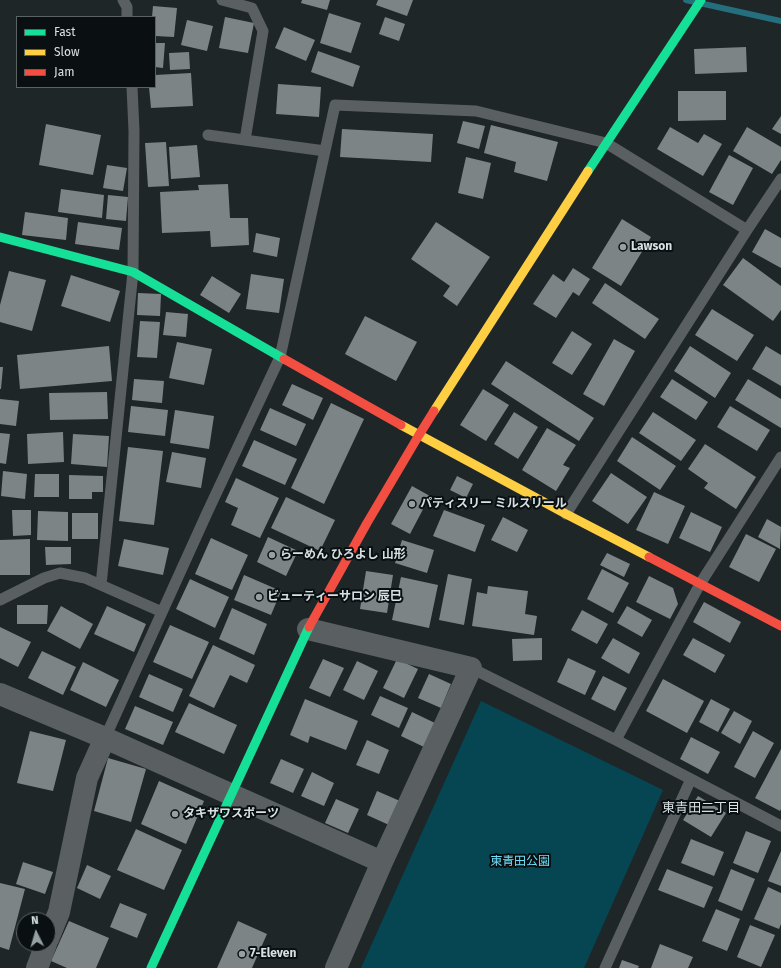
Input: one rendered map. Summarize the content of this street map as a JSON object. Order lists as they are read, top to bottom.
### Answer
{
  "districts": ["東青田二丁目"],
  "parks": ["東青田公園"],
  "places": [
    "Lawson",
    "パティスリー ミルスリール",
    "らーめん ひろよし 山形",
    "ビューティーサロン 辰巳",
    "タキザワスポーツ",
    "7-Eleven"
  ],
  "legend": ["Fast", "Slow", "Jam"],
  "north": "top"
}
